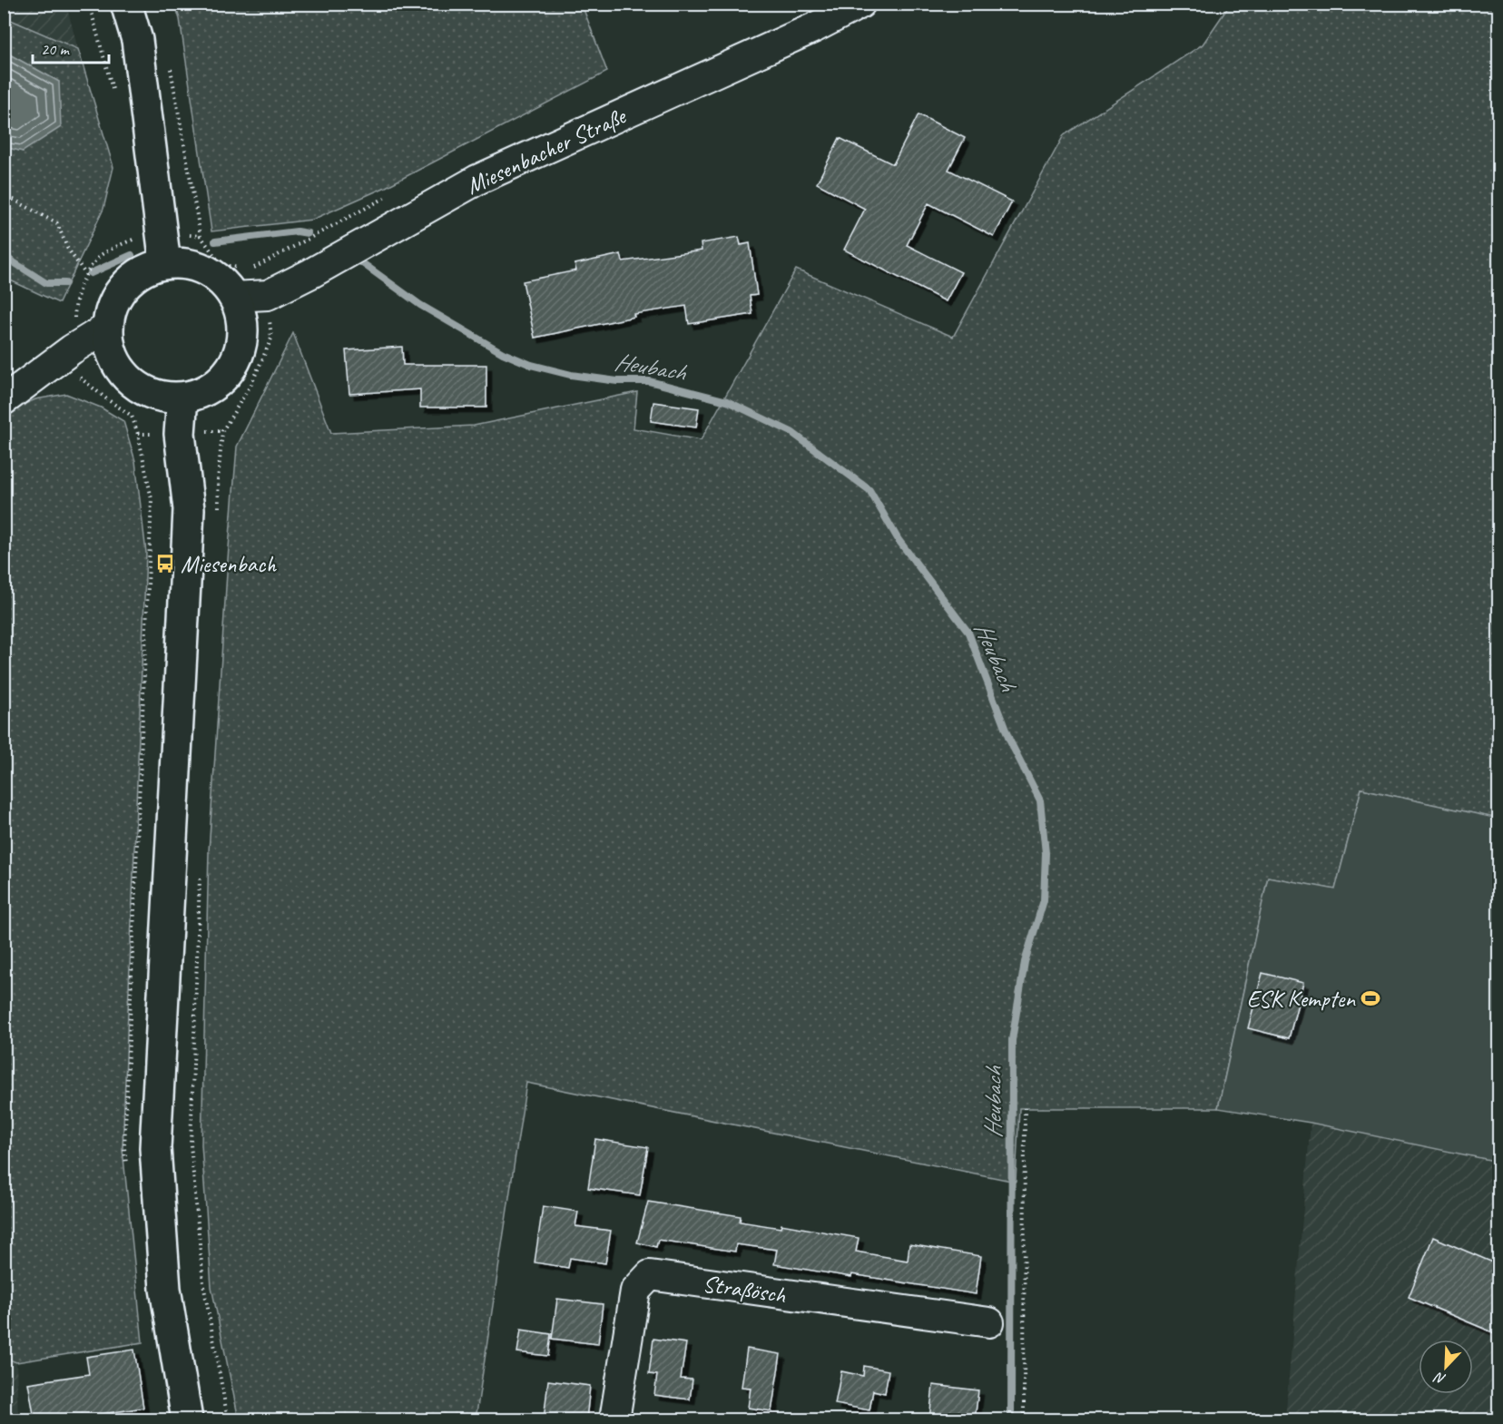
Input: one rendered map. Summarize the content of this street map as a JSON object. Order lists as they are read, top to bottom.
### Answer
{
  "streets": {
    "street": ["Miesenbacher Straße", "Straßösch"]
  },
  "water": ["Heubach"],
  "places": {
    "bus stop": ["Miesenbach"],
    "sports": ["ESK Kempten"]
  },
  "scale_bar": "20 m",
  "north": "bottom left"
}
